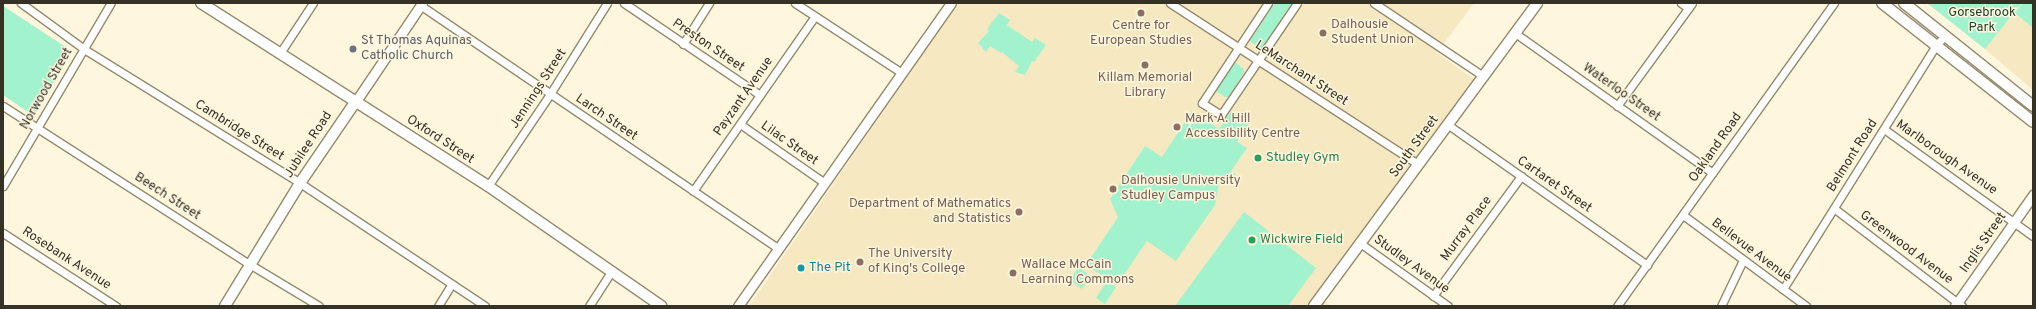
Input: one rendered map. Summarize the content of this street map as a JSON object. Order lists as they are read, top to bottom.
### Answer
{
  "streets": {
    "main road": ["Oxford Street", "Jubilee Road", "South Street"],
    "street": [
      "Preston Street",
      "LeMarchant Street",
      "Norwood Street",
      "Jennings Street",
      "Waterloo Street",
      "Payzant Avenue",
      "Larch Street",
      "Cambridge Street",
      "Lilac Street",
      "Oakland Road",
      "Belmont Road",
      "Marlborough Avenue",
      "Cartaret Street",
      "Beech Street",
      "Murray Place",
      "Inglis Street",
      "Greenwood Avenue",
      "Bellevue Avenue",
      "Rosebank Avenue",
      "Studley Avenue"
    ]
  },
  "crossings": [
    ["Preston Street", "Payzant Avenue"],
    ["LeMarchant Street", "South Street"],
    ["Norwood Street", "Cambridge Street"],
    ["Norwood Street", "Beech Street"],
    ["Jennings Street", "Larch Street"],
    ["Jennings Street", "Oxford Street"],
    ["Waterloo Street", "South Street"],
    ["Waterloo Street", "Oakland Road"],
    ["Payzant Avenue", "Larch Street"],
    ["Payzant Avenue", "Lilac Street"],
    ["Larch Street", "Jubilee Road"],
    ["Cambridge Street", "Jubilee Road"],
    ["Oxford Street", "Jubilee Road"],
    ["Jubilee Road", "Beech Street"],
    ["South Street", "Cartaret Street"],
    ["South Street", "Studley Avenue"],
    ["Oakland Road", "Cartaret Street"],
    ["Oakland Road", "Bellevue Avenue"],
    ["Belmont Road", "Marlborough Avenue"],
    ["Belmont Road", "Greenwood Avenue"],
    ["Belmont Road", "Bellevue Avenue"],
    ["Marlborough Avenue", "Inglis Street"],
    ["Cartaret Street", "Murray Place"],
    ["Murray Place", "Studley Avenue"],
    ["Inglis Street", "Greenwood Avenue"]
  ],
  "parks": ["Gorsebrook Park"],
  "places": [
    "Centre for European Studies",
    "Dalhousie Student Union",
    "St Thomas Aquinas Catholic Church",
    "Killam Memorial Library",
    "Mark A. Hill Accessibility Centre",
    "Studley Gym",
    "Dalhousie University Studley Campus",
    "Department of Mathematics and Statistics",
    "Wickwire Field",
    "The University of King's College",
    "The Pit",
    "Wallace McCain Learning Commons"
  ]
}
